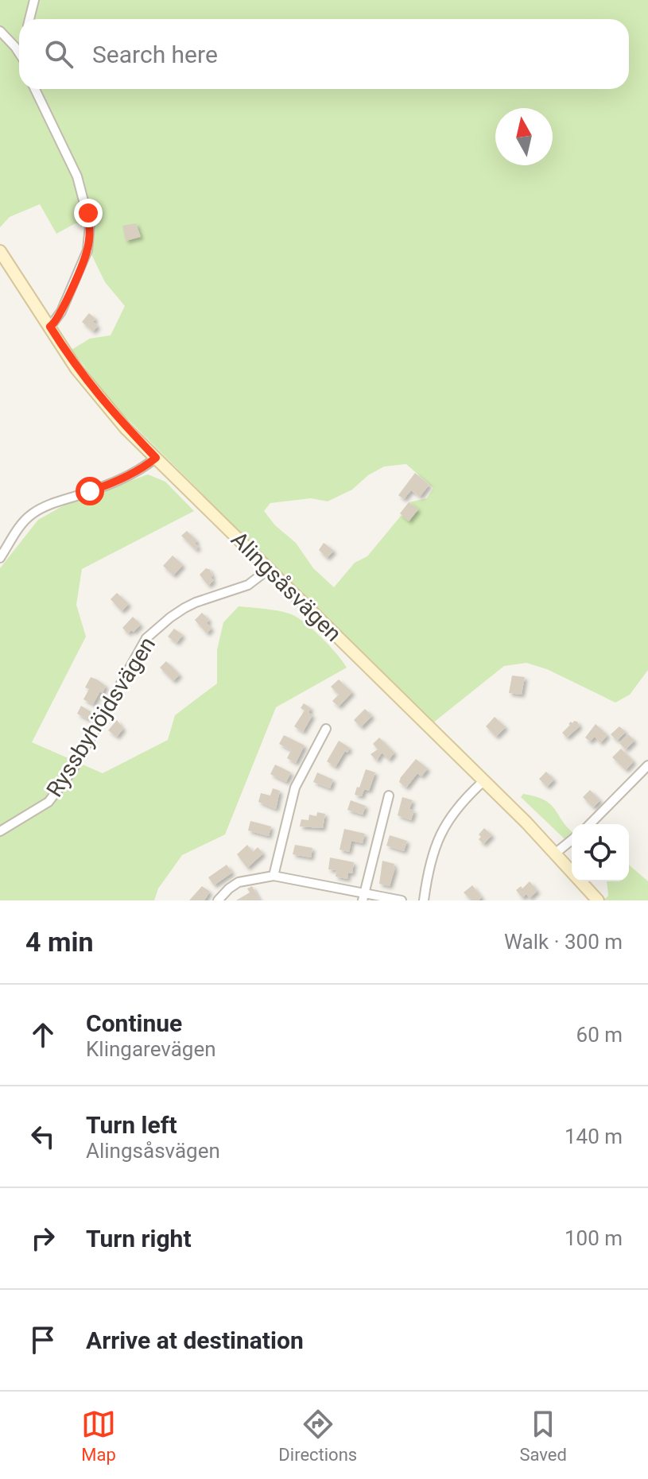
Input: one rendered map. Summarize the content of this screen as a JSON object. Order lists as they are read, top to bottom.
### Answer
{
  "streets": {
    "main road": ["Alingsåsvägen"],
    "street": ["Ryssbyhöjdsvägen"]
  },
  "crossings": [
    ["Alingsåsvägen", "Ryssbyhöjdsvägen"]
  ],
  "north": "top",
  "page": {
    "search": "Search here",
    "heading": ["4 min", "Walk · 300 m"],
    "list": [
      ["Continue", "Klingarevägen", "60 m"],
      ["Turn left", "Alingsåsvägen", "140 m"],
      ["Turn right", "100 m"],
      "Arrive at destination"
    ],
    "nav": ["Map", "Directions", "Saved"]
  }
}
